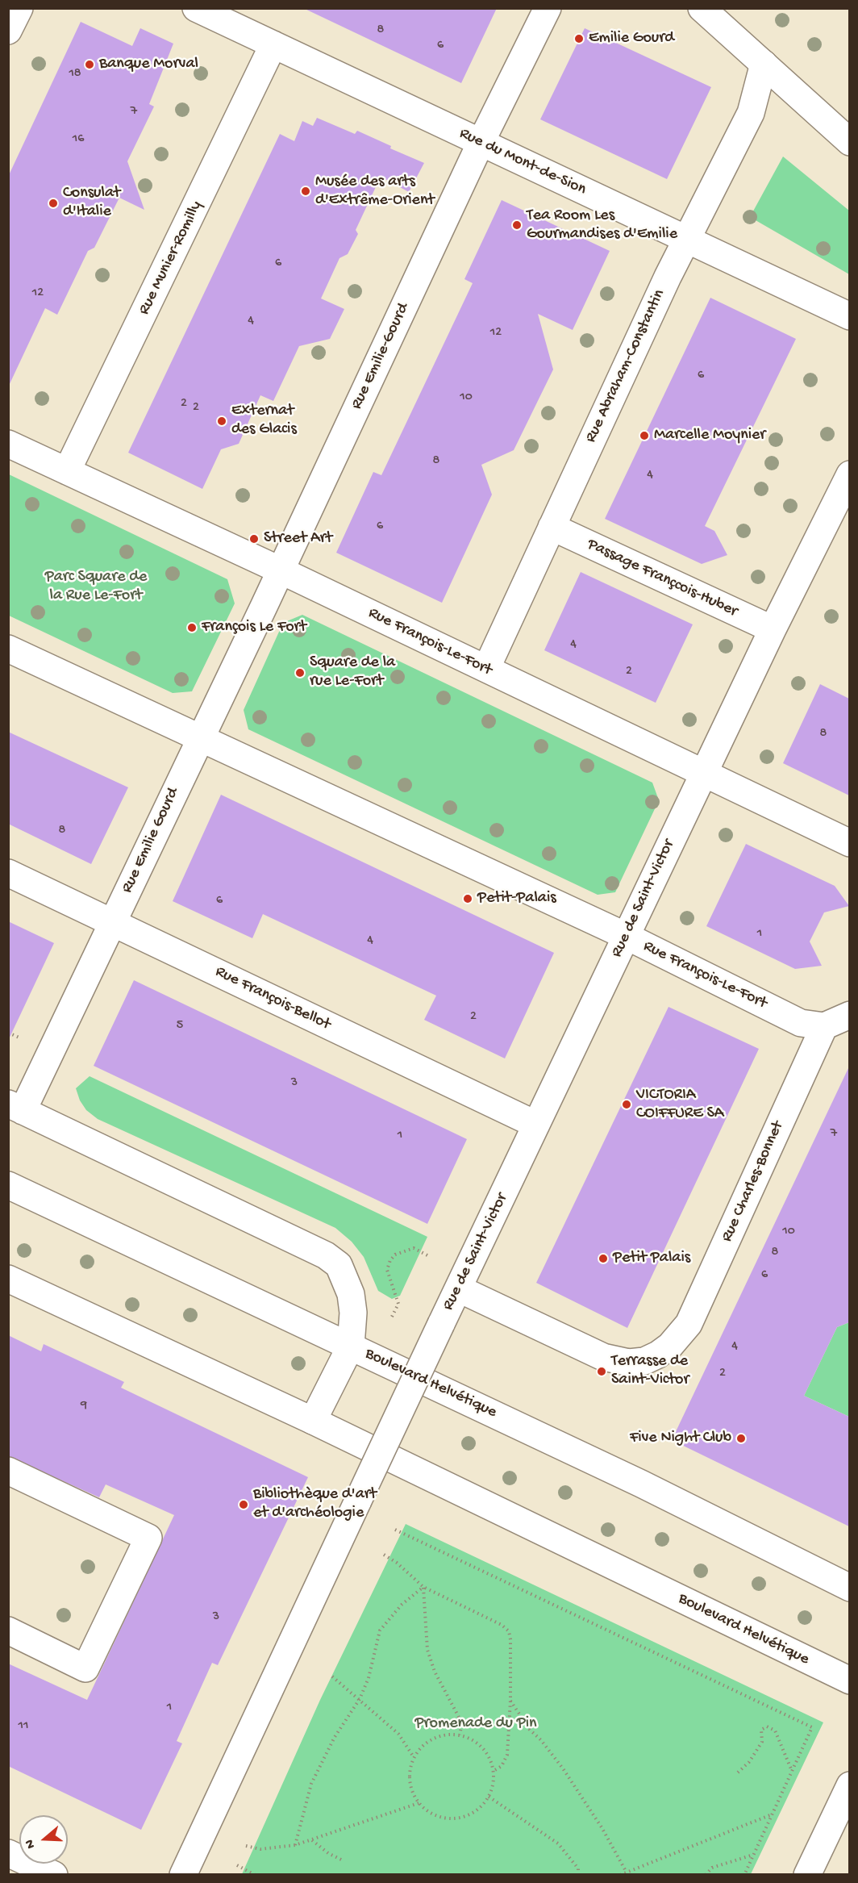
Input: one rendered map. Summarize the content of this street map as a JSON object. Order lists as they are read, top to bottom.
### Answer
{
  "streets": {
    "street": [
      "Rue du Mont-de-Sion",
      "Rue Munier-Romilly",
      "Rue Emilie-Gourd",
      "Rue Abraham-Constantin",
      "Passage Françcois-Huber",
      "Rue François-Le-Fort",
      "Rue Emilie Gourd",
      "Rue de Saint-Victor",
      "Rue François-Bellot",
      "Rue Charles-Bonnet",
      "Boulevard Helvétique"
    ]
  },
  "crossings": [
    ["Rue du Mont-de-Sion", "Rue Munier-Romilly"],
    ["Rue du Mont-de-Sion", "Rue Emilie-Gourd"],
    ["Rue du Mont-de-Sion", "Rue Abraham-Constantin"],
    ["Rue Munier-Romilly", "Rue François-Le-Fort"],
    ["Rue Emilie-Gourd", "Rue François-Le-Fort"],
    ["Rue Emilie-Gourd", "Rue Emilie Gourd"],
    ["Rue Abraham-Constantin", "Passage Françcois-Huber"],
    ["Rue Abraham-Constantin", "Rue François-Le-Fort"],
    ["Passage Françcois-Huber", "Rue de Saint-Victor"],
    ["Rue François-Le-Fort", "Rue Emilie Gourd"],
    ["Rue François-Le-Fort", "Rue de Saint-Victor"],
    ["Rue François-Le-Fort", "Rue Charles-Bonnet"],
    ["Rue Emilie Gourd", "Rue François-Bellot"],
    ["Rue de Saint-Victor", "Rue François-Bellot"],
    ["Rue de Saint-Victor", "Rue Charles-Bonnet"]
  ],
  "parks": ["Parc Square de la Rue Le-Fort", "Promenade du Pin"],
  "places": [
    "Emilie Gourd",
    "Banque Morval",
    "Musée des arts d'Extrême-Orient",
    "Consulat d'Italie",
    "Tea Room Les Gourmandises d'Emilie",
    "Externat des Glacis",
    "Marcelle Moynier",
    "Street Art",
    "François Le Fort",
    "Square de la rue Le-Fort",
    "Petit-Palais",
    "VICTORIA COIFFURE SA",
    "Petit Palais",
    "Terrasse de Saint-Victor",
    "Five Night Club",
    "Bibliothèque d'art et d'archéologie"
  ],
  "house_numbers": [
    "8",
    "6",
    "18",
    "7",
    "16",
    "6",
    "12",
    "4",
    "12",
    "6",
    "10",
    "2",
    "2",
    "8",
    "4",
    "6",
    "4",
    "2",
    "8",
    "8",
    "6",
    "1",
    "4",
    "2",
    "5",
    "3",
    "7",
    "1",
    "10",
    "8",
    "6",
    "4",
    "2",
    "9",
    "3",
    "1",
    "11"
  ],
  "north": "left"
}
